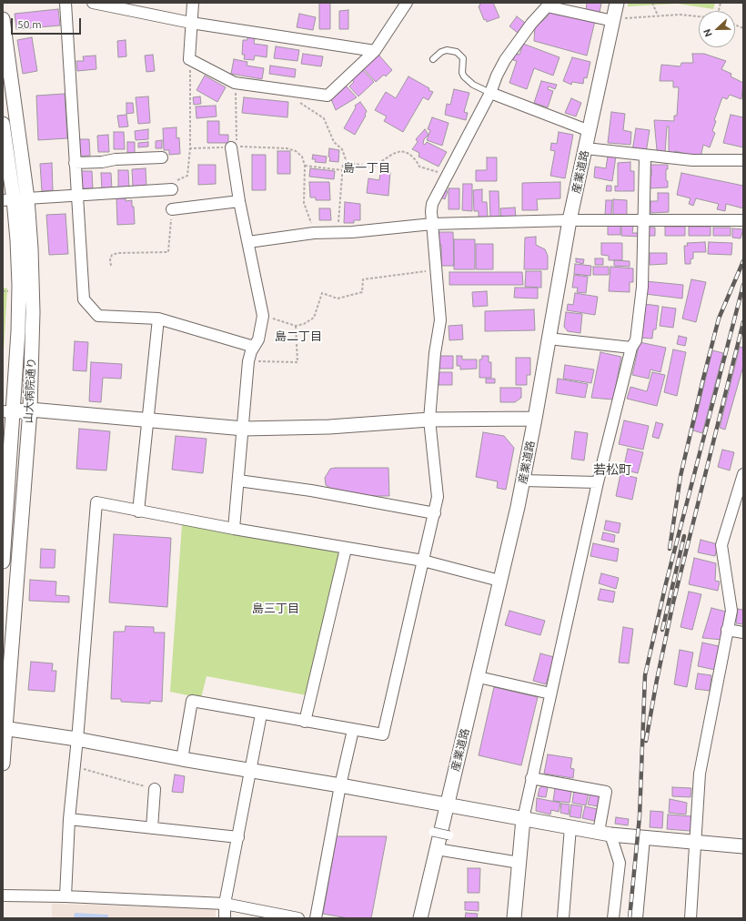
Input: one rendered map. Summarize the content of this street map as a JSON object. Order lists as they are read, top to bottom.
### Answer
{
  "streets": {
    "street": ["産業道路", "山大病院通り"]
  },
  "districts": [
    "島一丁目",
    "島二丁目",
    "若松町",
    "島三丁目"
  ],
  "scale_bar": "50 m",
  "north": "left"
}
